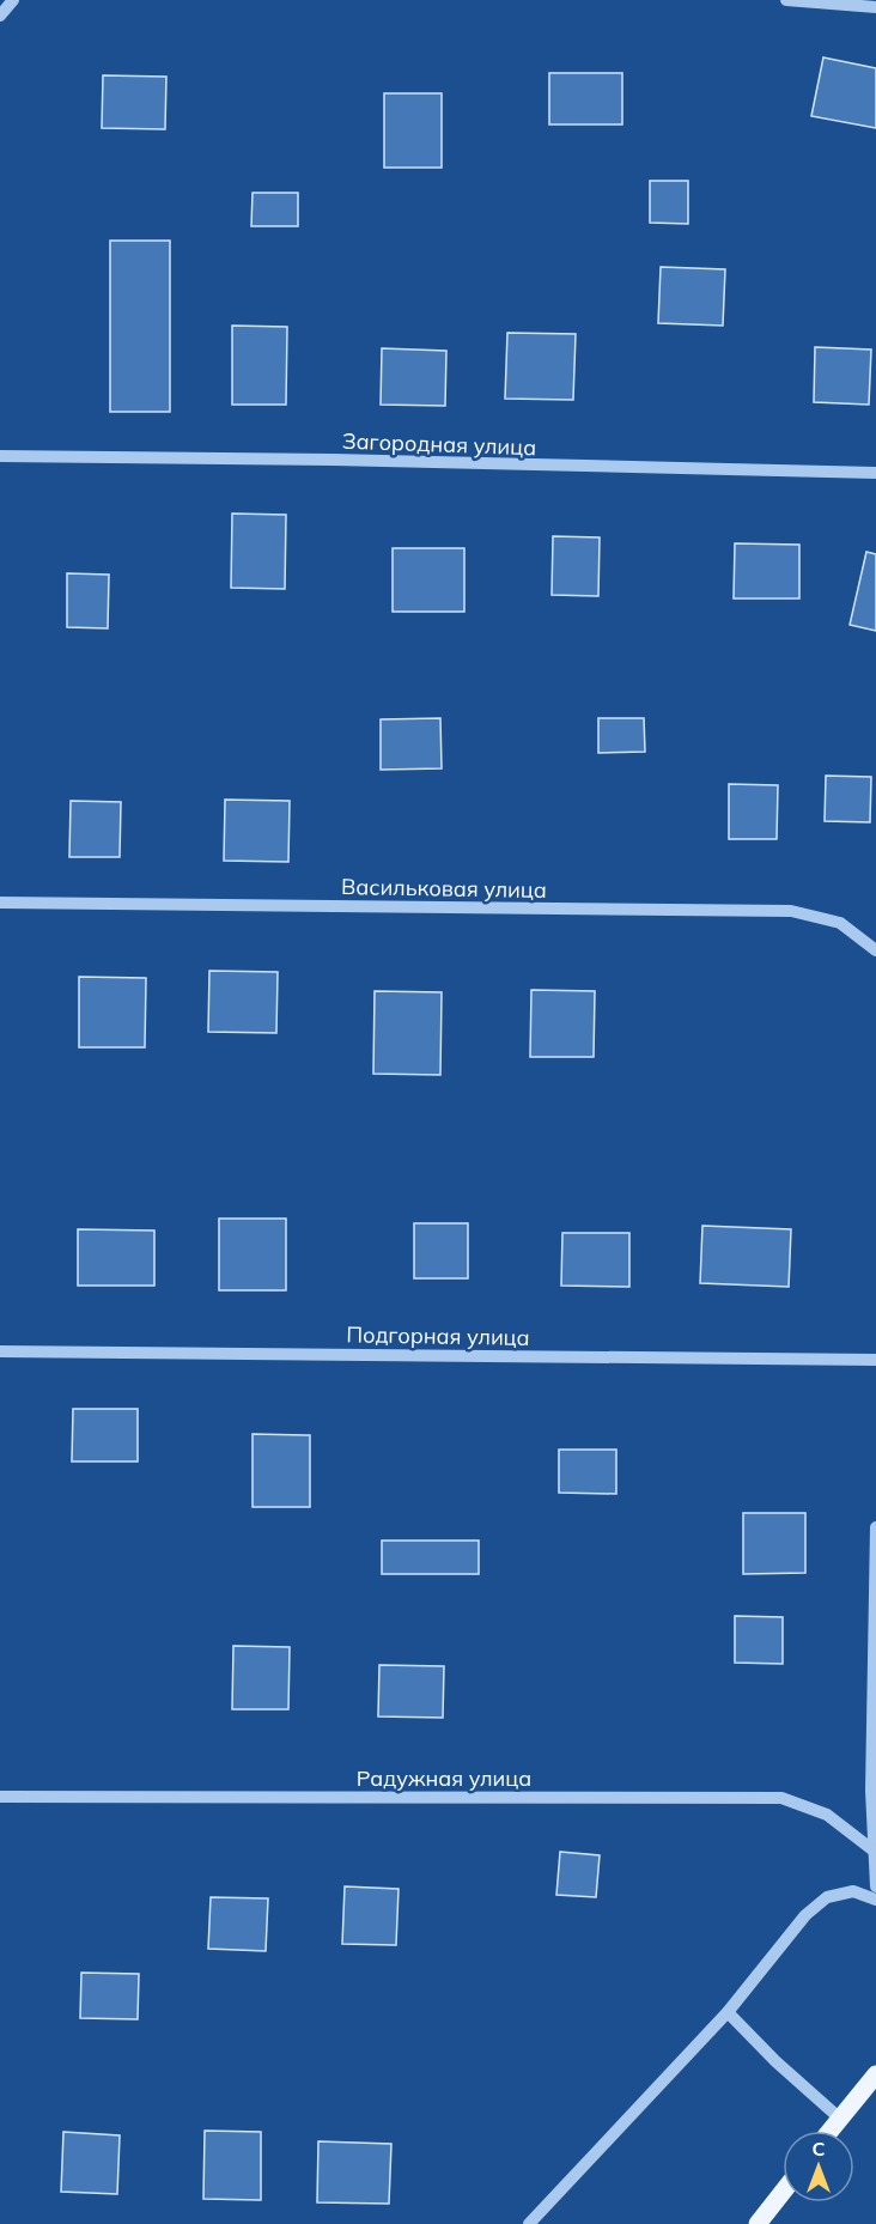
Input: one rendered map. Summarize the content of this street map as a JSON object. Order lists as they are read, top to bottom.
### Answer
{
  "streets": {
    "street": [
      "Загородная улица",
      "Васильковая улица",
      "Подгорная улица",
      "Радужная улица"
    ]
  },
  "north": "top"
}
